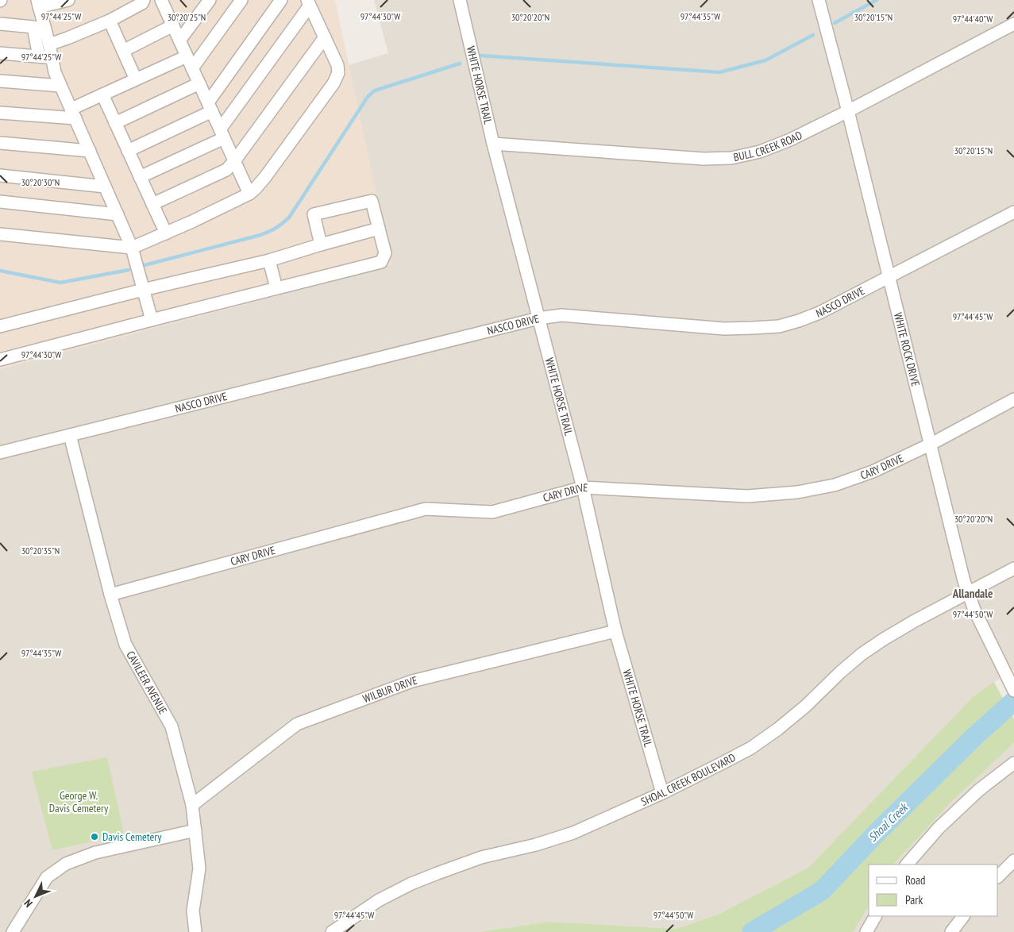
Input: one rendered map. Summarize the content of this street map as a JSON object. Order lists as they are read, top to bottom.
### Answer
{
  "streets": {
    "street": [
      "WHITE HORSE TRAIL",
      "BULL CREEK ROAD",
      "NASCO DRIVE",
      "WHITE ROCK DRIVE",
      "CARY DRIVE",
      "CAVILEER AVENUE",
      "WILBUR DRIVE",
      "SHOAL CREEK BOULEVARD"
    ]
  },
  "crossings": [
    ["WHITE HORSE TRAIL", "BULL CREEK ROAD"],
    ["WHITE HORSE TRAIL", "NASCO DRIVE"],
    ["WHITE HORSE TRAIL", "CARY DRIVE"],
    ["WHITE HORSE TRAIL", "WILBUR DRIVE"],
    ["WHITE HORSE TRAIL", "SHOAL CREEK BOULEVARD"],
    ["BULL CREEK ROAD", "WHITE ROCK DRIVE"],
    ["NASCO DRIVE", "WHITE ROCK DRIVE"],
    ["NASCO DRIVE", "CAVILEER AVENUE"],
    ["WHITE ROCK DRIVE", "CARY DRIVE"],
    ["WHITE ROCK DRIVE", "SHOAL CREEK BOULEVARD"],
    ["CARY DRIVE", "CAVILEER AVENUE"],
    ["CAVILEER AVENUE", "WILBUR DRIVE"]
  ],
  "districts": ["Allandale"],
  "water": ["Shoal Creek"],
  "parks": ["George W. Davis Cemetery"],
  "places": ["Davis Cemetery"],
  "legend": ["Road", "Park"],
  "north": "bottom left",
  "coordinates": [
    "97°44'25\"W",
    "97°44'30\"W",
    "97°44'35\"W",
    "30°20'25\"N",
    "30°20'20\"N",
    "30°20'15\"N",
    "97°44'40\"W",
    "30°20'30\"N",
    "97°44'45\"W",
    "30°20'35\"N",
    "97°44'50\"W"
  ]
}
